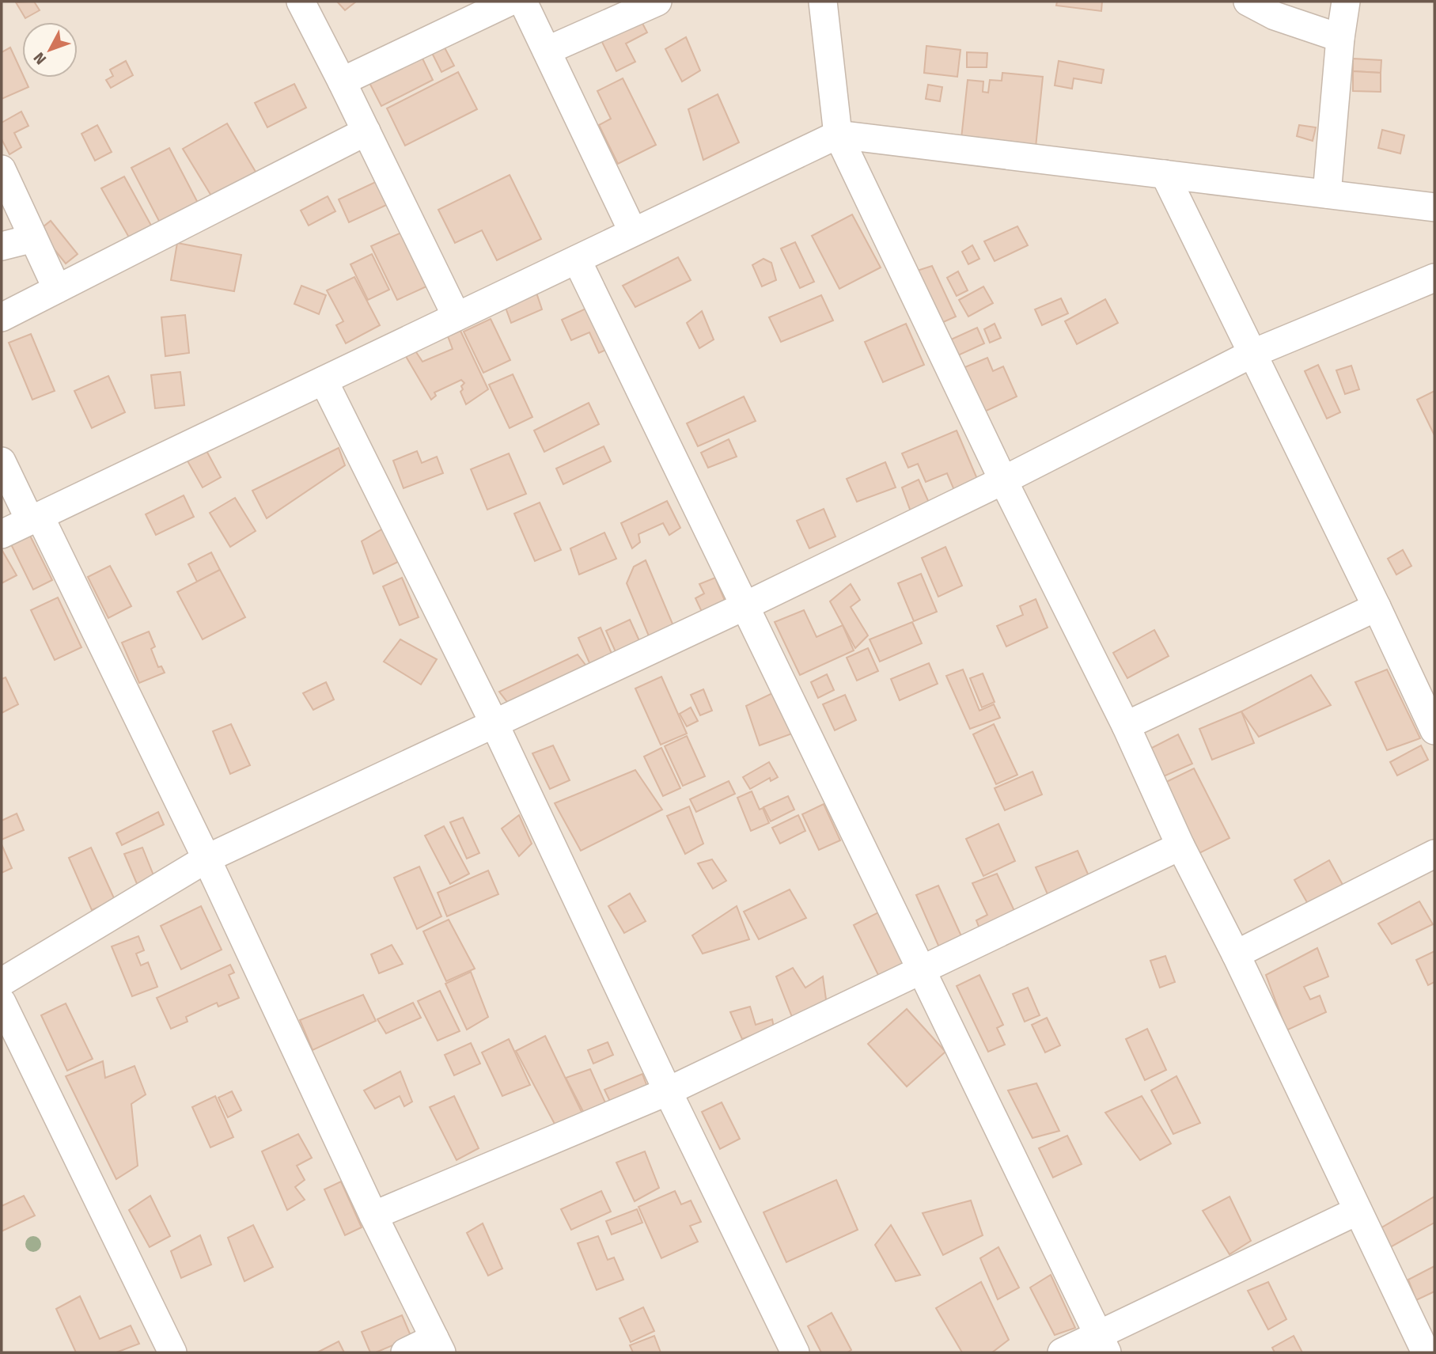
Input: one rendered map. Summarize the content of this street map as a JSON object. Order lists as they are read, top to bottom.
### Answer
{
  "north": "bottom left"
}
